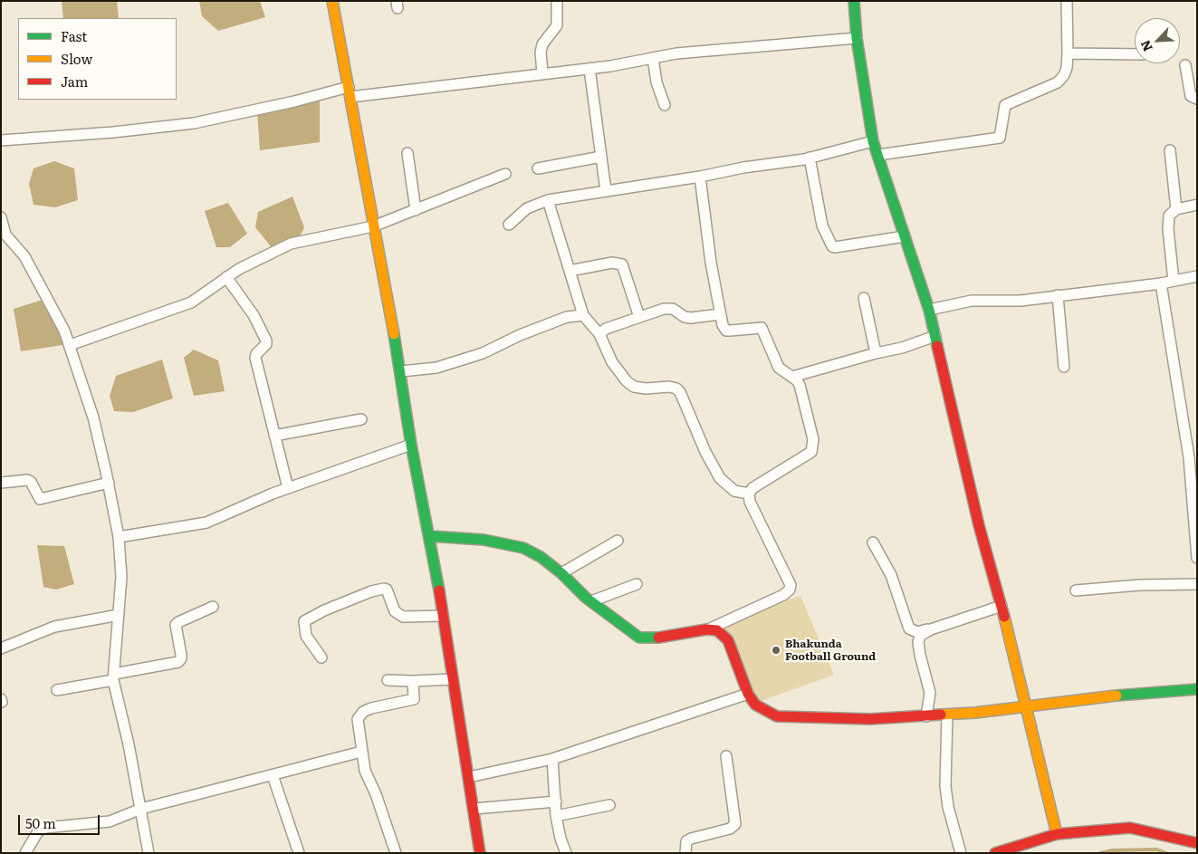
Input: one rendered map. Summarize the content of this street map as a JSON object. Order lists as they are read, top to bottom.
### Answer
{
  "places": ["Bhakunda Football Ground"],
  "legend": ["Fast", "Slow", "Jam"],
  "scale_bar": "50 m",
  "north": "bottom left"
}
